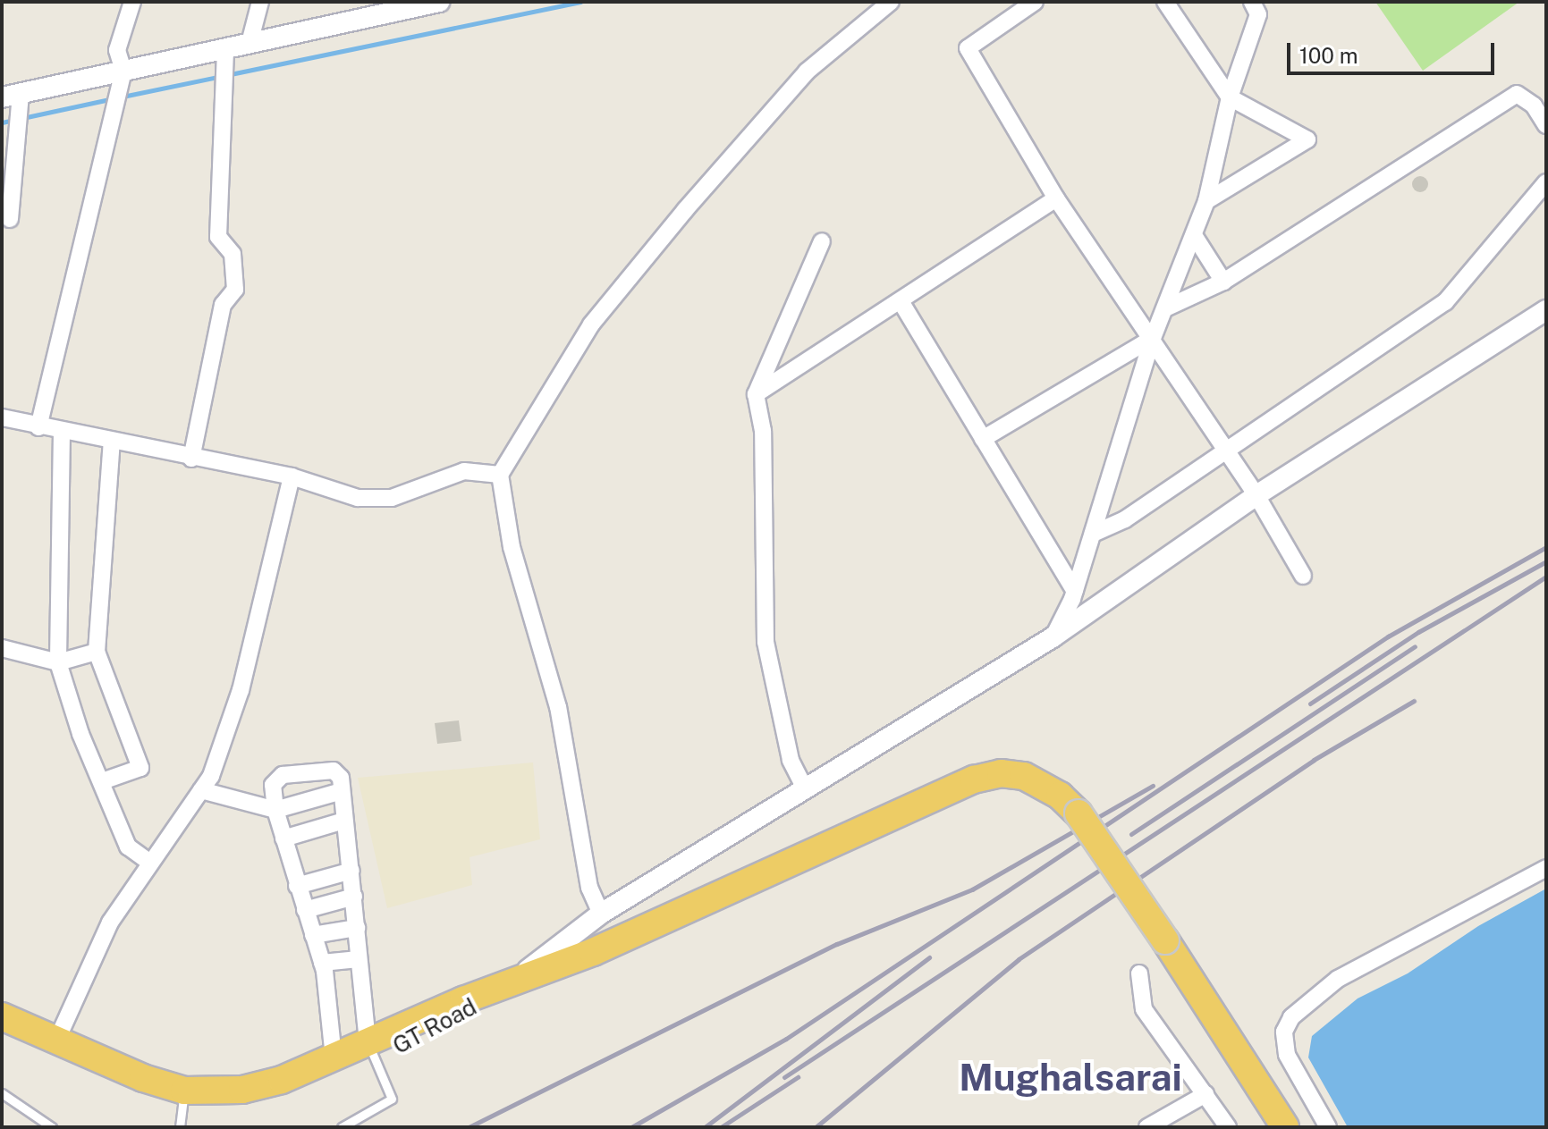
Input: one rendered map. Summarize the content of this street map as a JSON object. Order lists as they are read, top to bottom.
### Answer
{
  "streets": {
    "highway": ["GT Road"]
  },
  "districts": ["Mughalsarai"],
  "scale_bar": "100 m"
}
